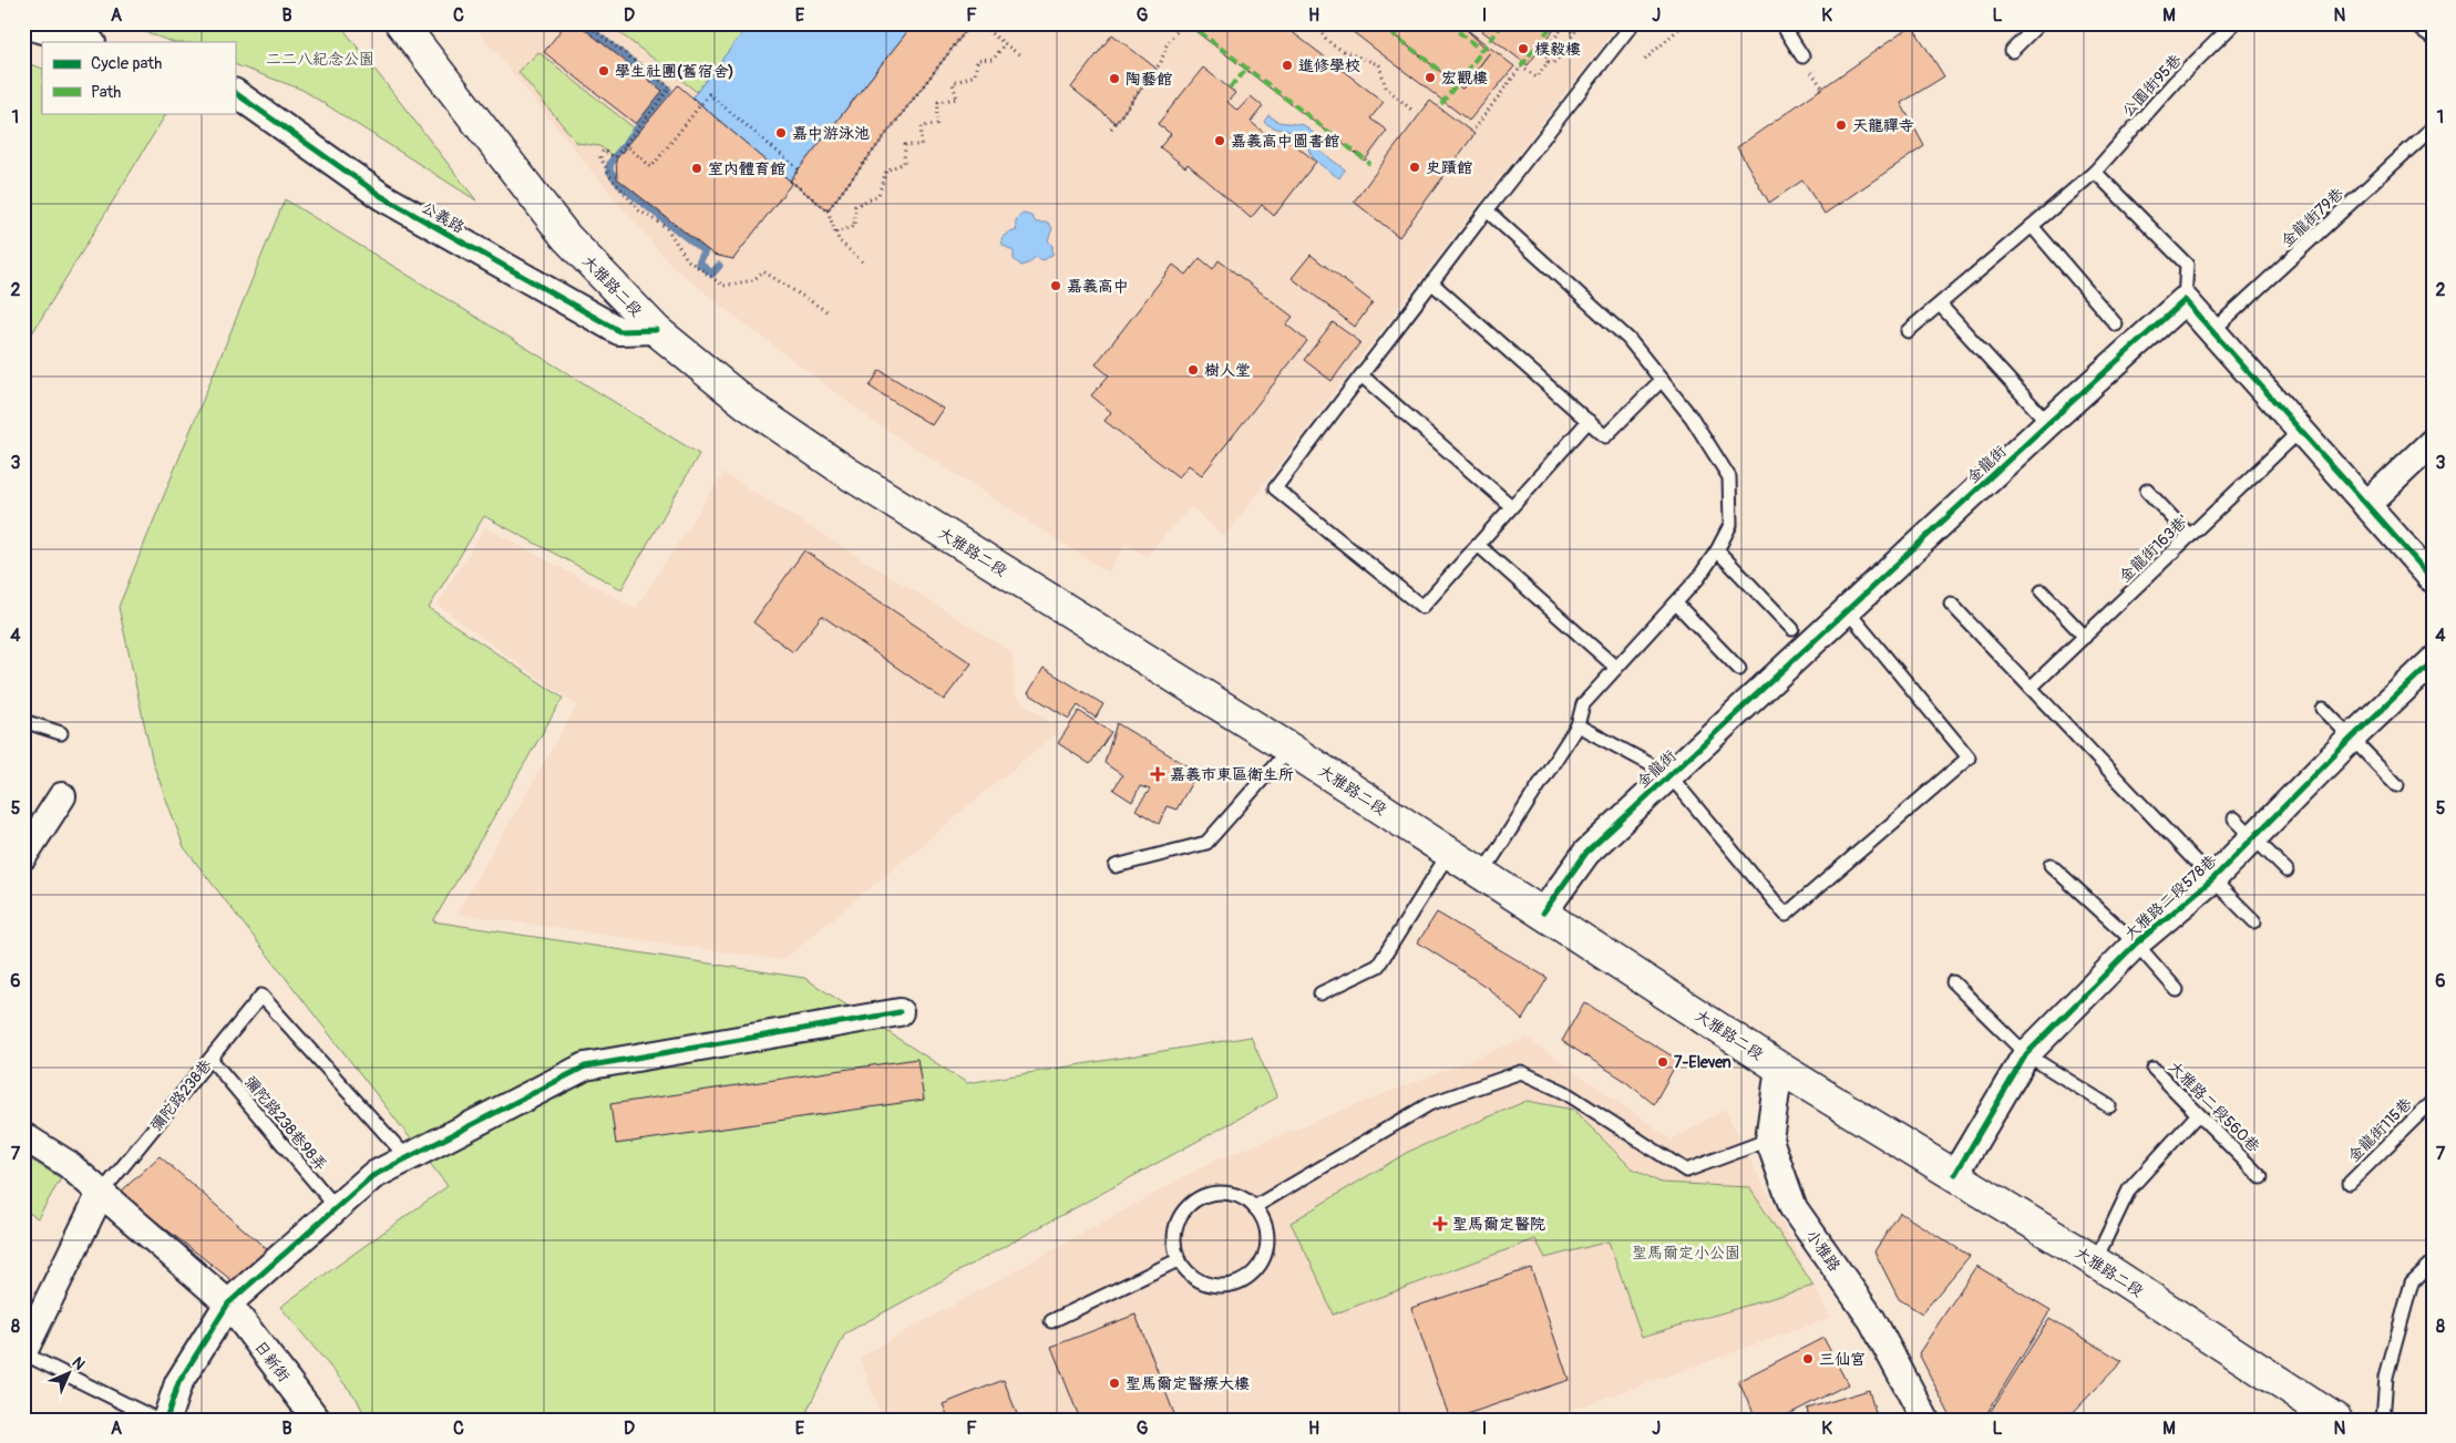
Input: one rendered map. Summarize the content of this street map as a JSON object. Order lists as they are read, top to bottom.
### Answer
{
  "streets": {
    "main road": ["大雅路二段"],
    "street": [
      "公義路",
      "金龍街",
      "大雅路二段578巷",
      "小雅路",
      "日新街"
    ],
    "lane": [
      "公園街95巷",
      "金龍街79巷",
      "金龍街163巷'",
      "彌陀路238巷",
      "大雅路二段560巷",
      "彌陀路238巷98弄",
      "金龍街115巷"
    ]
  },
  "crossings": [
    ["公義路", "大雅路二段"],
    ["大雅路二段", "金龍街"],
    ["大雅路二段", "大雅路二段578巷"],
    ["大雅路二段", "大雅路二段560巷"],
    ["大雅路二段", "小雅路"],
    ["金龍街163巷'", "大雅路二段578巷"],
    ["彌陀路238巷", "彌陀路238巷98弄"]
  ],
  "parks": ["二二八紀念公園", "聖馬爾定小公園"],
  "places": {
    "other": [
      "樸毅樓",
      "進修學校",
      "學生社團(舊宿舍)",
      "宏觀樓",
      "陶藝館",
      "天龍禪寺",
      "嘉中游泳池",
      "嘉義高中圖書館",
      "史蹟館",
      "室內體育館",
      "嘉義高中",
      "樹人堂",
      "7-Eleven",
      "三仙宮",
      "聖馬爾定醫療大樓"
    ],
    "health": ["嘉義市東區衛生所", "聖馬爾定醫院"]
  },
  "legend": ["Cycle path", "Path"],
  "north": "top right",
  "grid": {
    "columns": [
      "A",
      "B",
      "C",
      "D",
      "E",
      "F",
      "G",
      "H",
      "I",
      "J",
      "K",
      "L",
      "M",
      "N"
    ],
    "rows": [
      "1",
      "2",
      "3",
      "4",
      "5",
      "6",
      "7",
      "8"
    ]
  }
}
